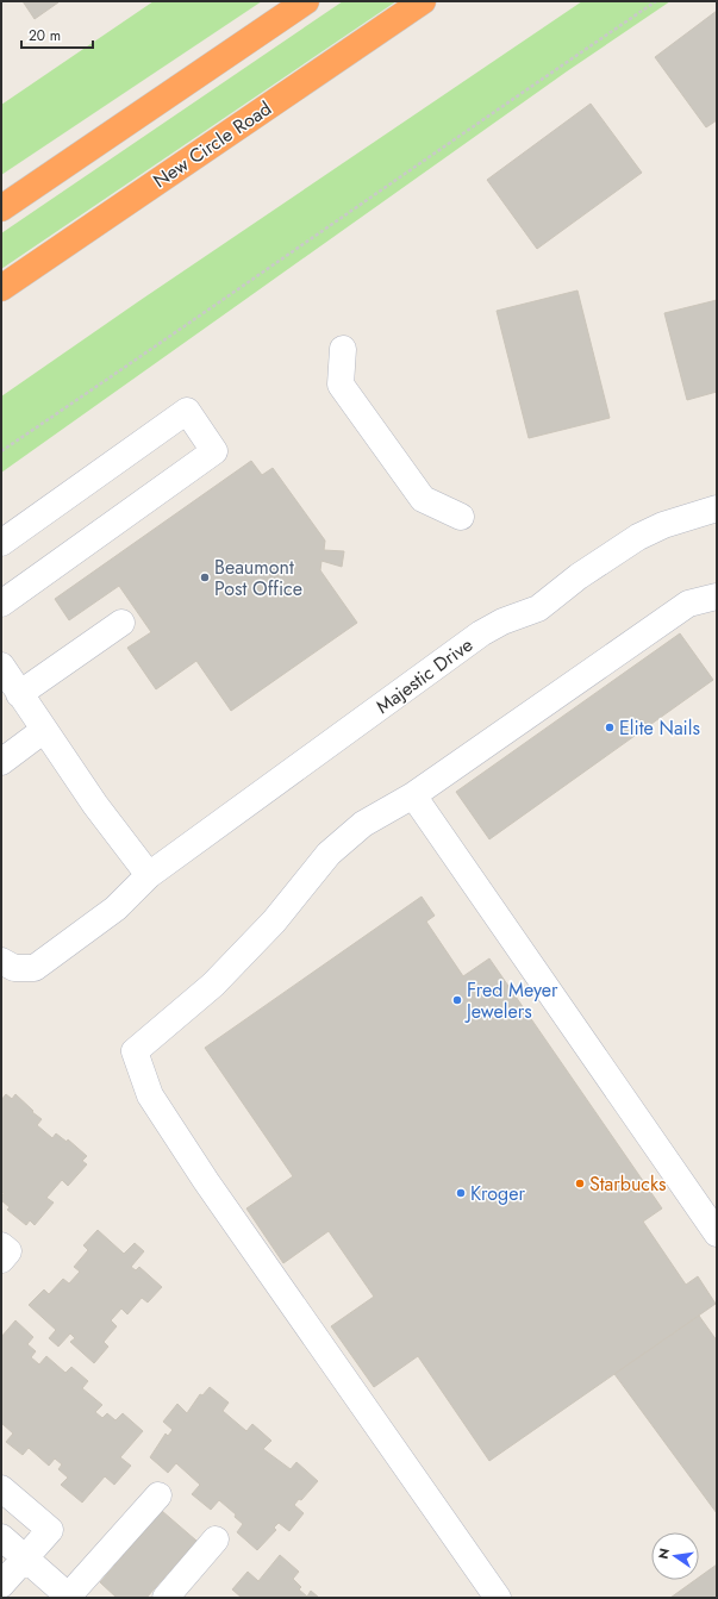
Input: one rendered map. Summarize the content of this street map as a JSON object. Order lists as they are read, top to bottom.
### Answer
{
  "streets": {
    "highway": ["New Circle Road"],
    "street": ["Majestic Drive"]
  },
  "places": [
    "Beaumont Post Office",
    "Elite Nails",
    "Fred Meyer Jewelers",
    "Starbucks",
    "Kroger"
  ],
  "scale_bar": "20 m",
  "north": "left"
}
